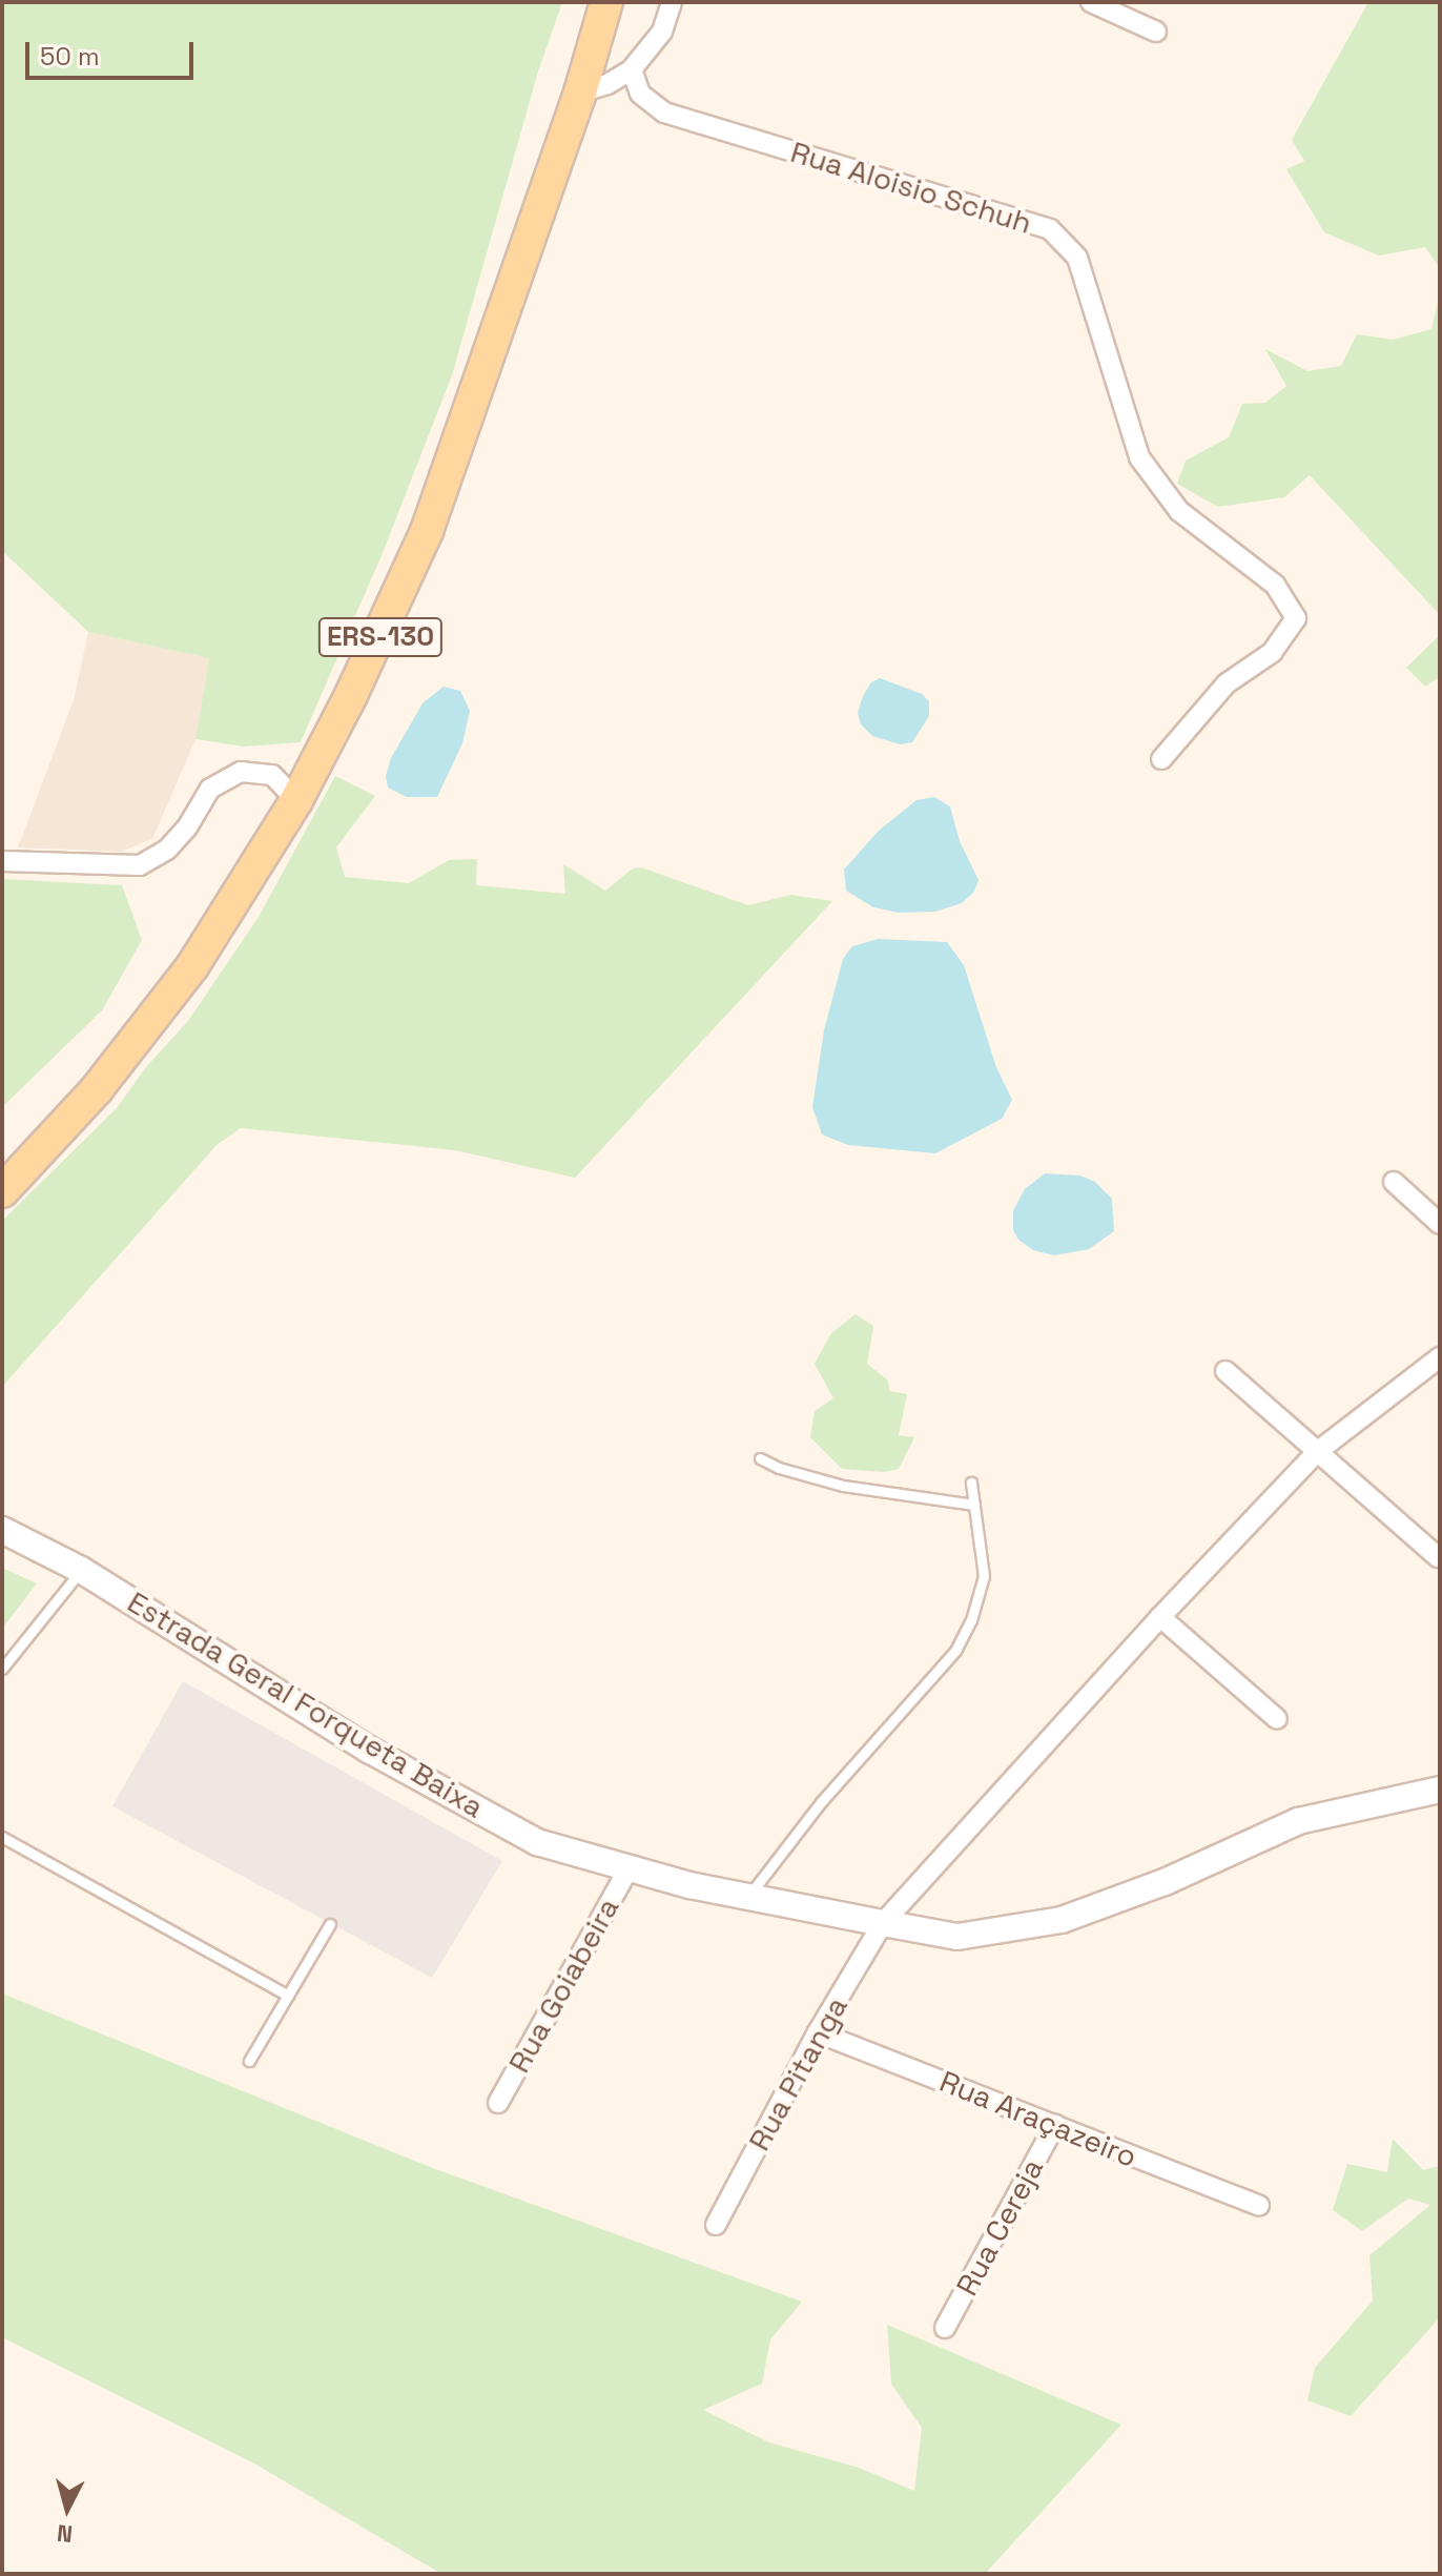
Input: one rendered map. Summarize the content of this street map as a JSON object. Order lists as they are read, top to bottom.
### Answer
{
  "streets": {
    "main road": ["ERS-130"],
    "street": [
      "Rua Aloisio Schuh",
      "Estrada Geral Forqueta Baixa",
      "Rua Goiabeira",
      "Rua Pitanga",
      "Rua Araçazeiro",
      "Rua Cereja"
    ]
  },
  "crossings": [
    ["Estrada Geral Forqueta Baixa", "Rua Goiabeira"],
    ["Estrada Geral Forqueta Baixa", "Rua Pitanga"],
    ["Rua Pitanga", "Rua Araçazeiro"],
    ["Rua Araçazeiro", "Rua Cereja"]
  ],
  "scale_bar": "50 m",
  "north": "bottom"
}
